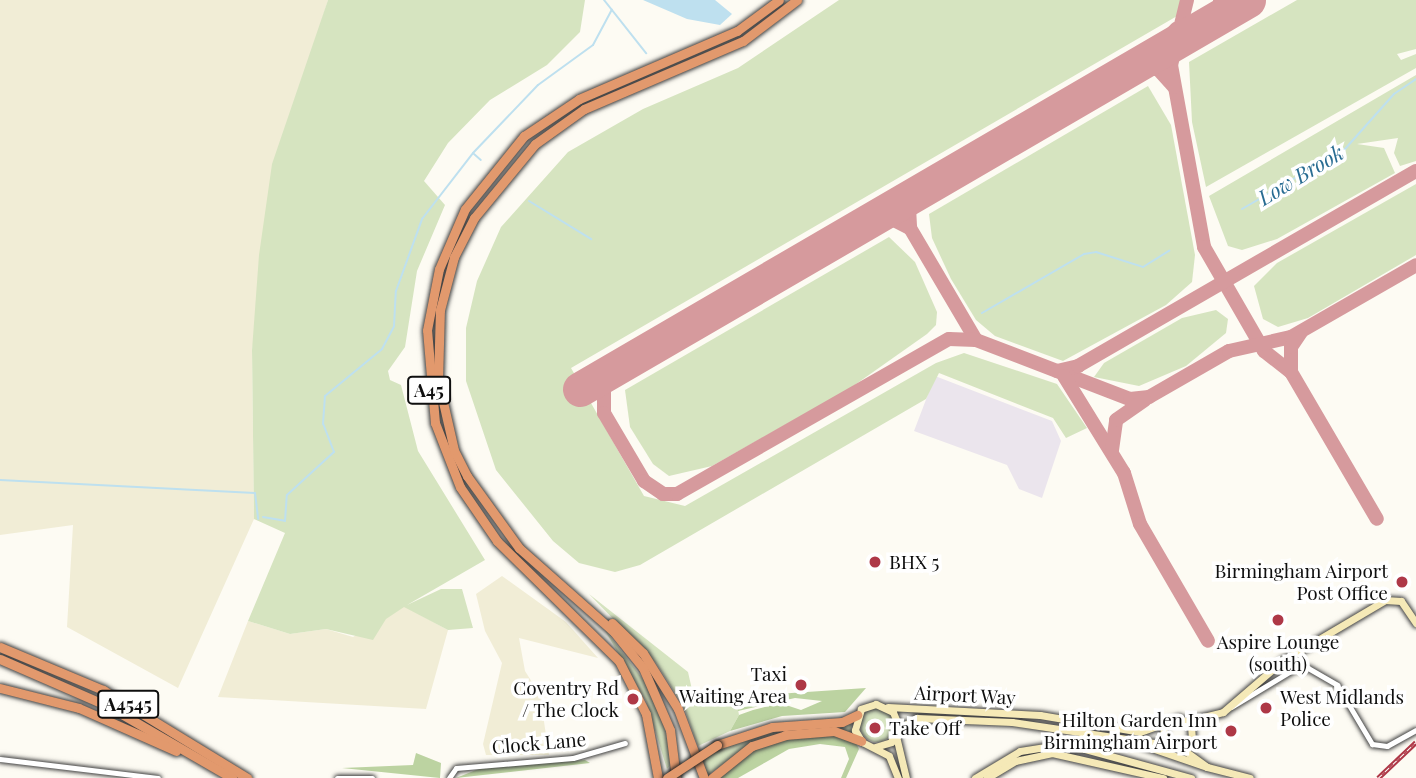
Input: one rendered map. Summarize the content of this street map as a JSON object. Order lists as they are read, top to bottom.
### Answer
{
  "streets": {
    "highway": ["A45", "A4545"],
    "street": ["Airport Way", "Clock Lane"]
  },
  "water": ["Low Brook"],
  "places": [
    "BHX 5",
    "Birmingham Airport Post Office",
    "Aspire Lounge (south)",
    "Taxi Waiting Area",
    "Coventry Rd / The Clock",
    "West Midlands Police",
    "Take Off",
    "Hilton Garden Inn Birmingham Airport"
  ]
}
